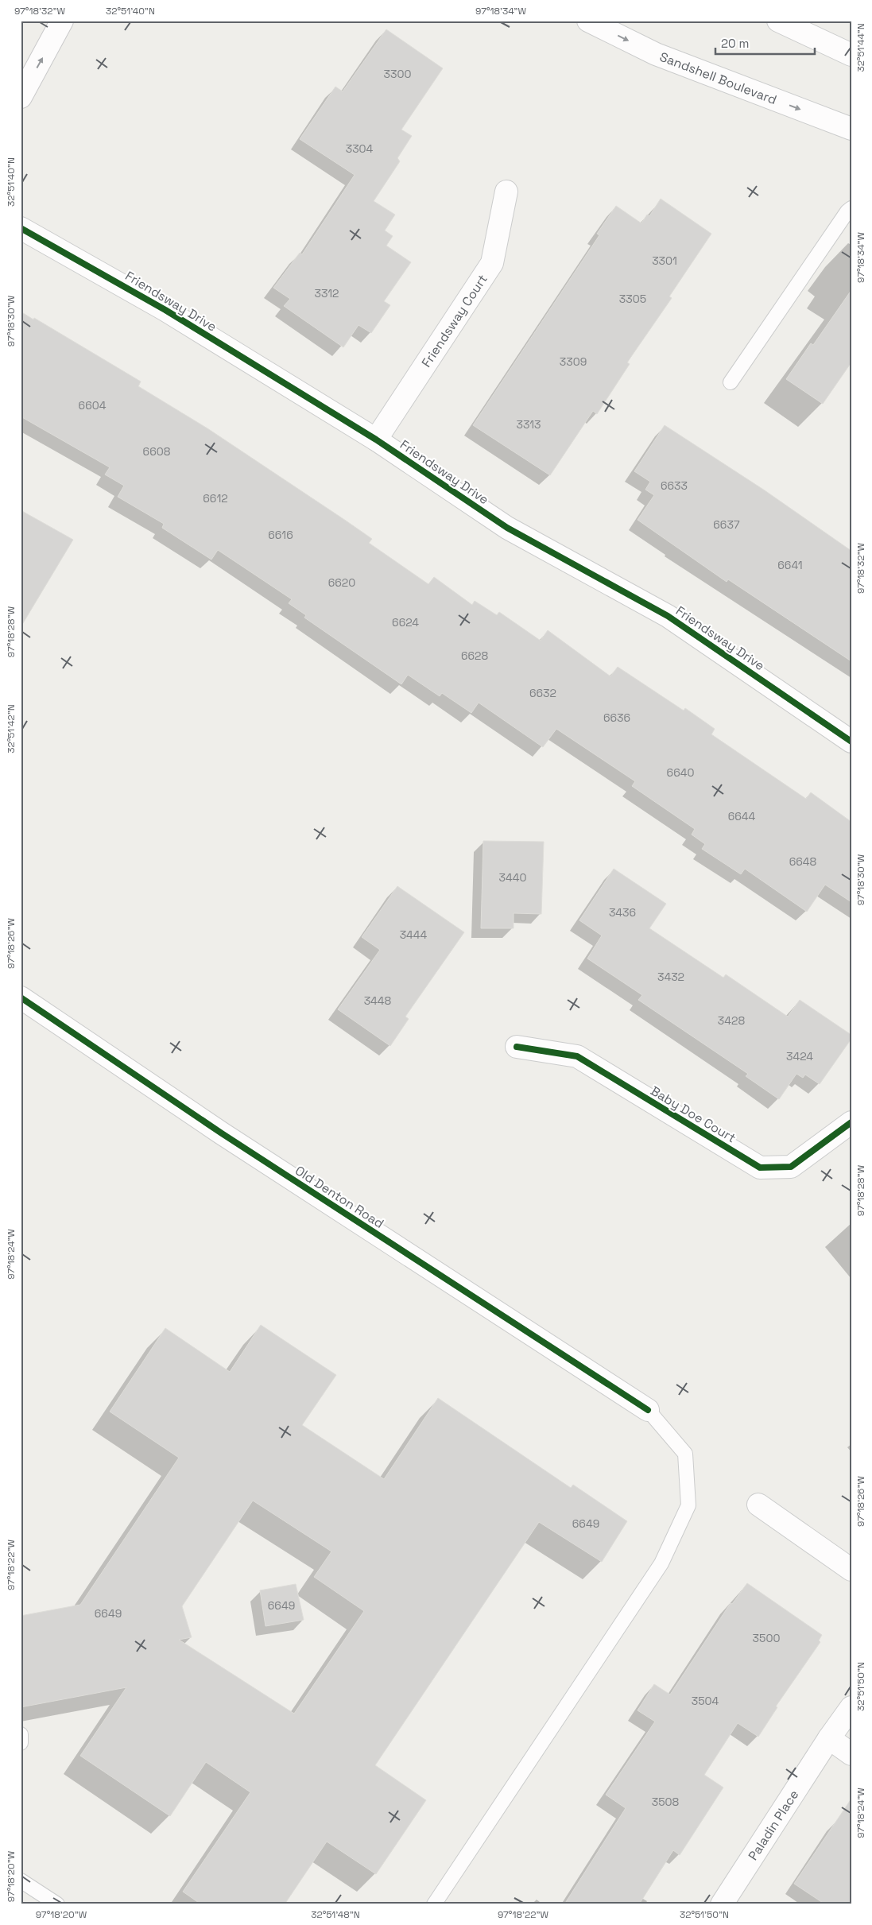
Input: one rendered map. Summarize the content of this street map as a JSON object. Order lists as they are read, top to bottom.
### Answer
{
  "streets": {
    "street": [
      "Sandshell Boulevard",
      "Friendsway Drive",
      "Friendsway Court",
      "Baby Doe Court",
      "Old Denton Road",
      "Paladin Place"
    ]
  },
  "crossings": [
    ["Friendsway Drive", "Friendsway Court"]
  ],
  "one_way": ["Sandshell Boulevard"],
  "house_numbers": [
    "3300",
    "3304",
    "3301",
    "3312",
    "3305",
    "3309",
    "6604",
    "3313",
    "6608",
    "6633",
    "6612",
    "6637",
    "6616",
    "6641",
    "6620",
    "6624",
    "6628",
    "6632",
    "6636",
    "6640",
    "6644",
    "6648",
    "3440",
    "3436",
    "3444",
    "3432",
    "3448",
    "3428",
    "3424",
    "6649",
    "6649",
    "6649",
    "3500",
    "3504",
    "3508"
  ],
  "scale_bar": "20 m",
  "coordinates": [
    "97°18'32\"W",
    "32°51'40\"N",
    "97°18'34\"W",
    "32°51'44\"N",
    "97°18'30\"W",
    "97°18'28\"W",
    "32°51'42\"N",
    "97°18'26\"W",
    "97°18'24\"W",
    "97°18'22\"W",
    "32°51'50\"N",
    "97°18'20\"W",
    "32°51'48\"N"
  ]
}
